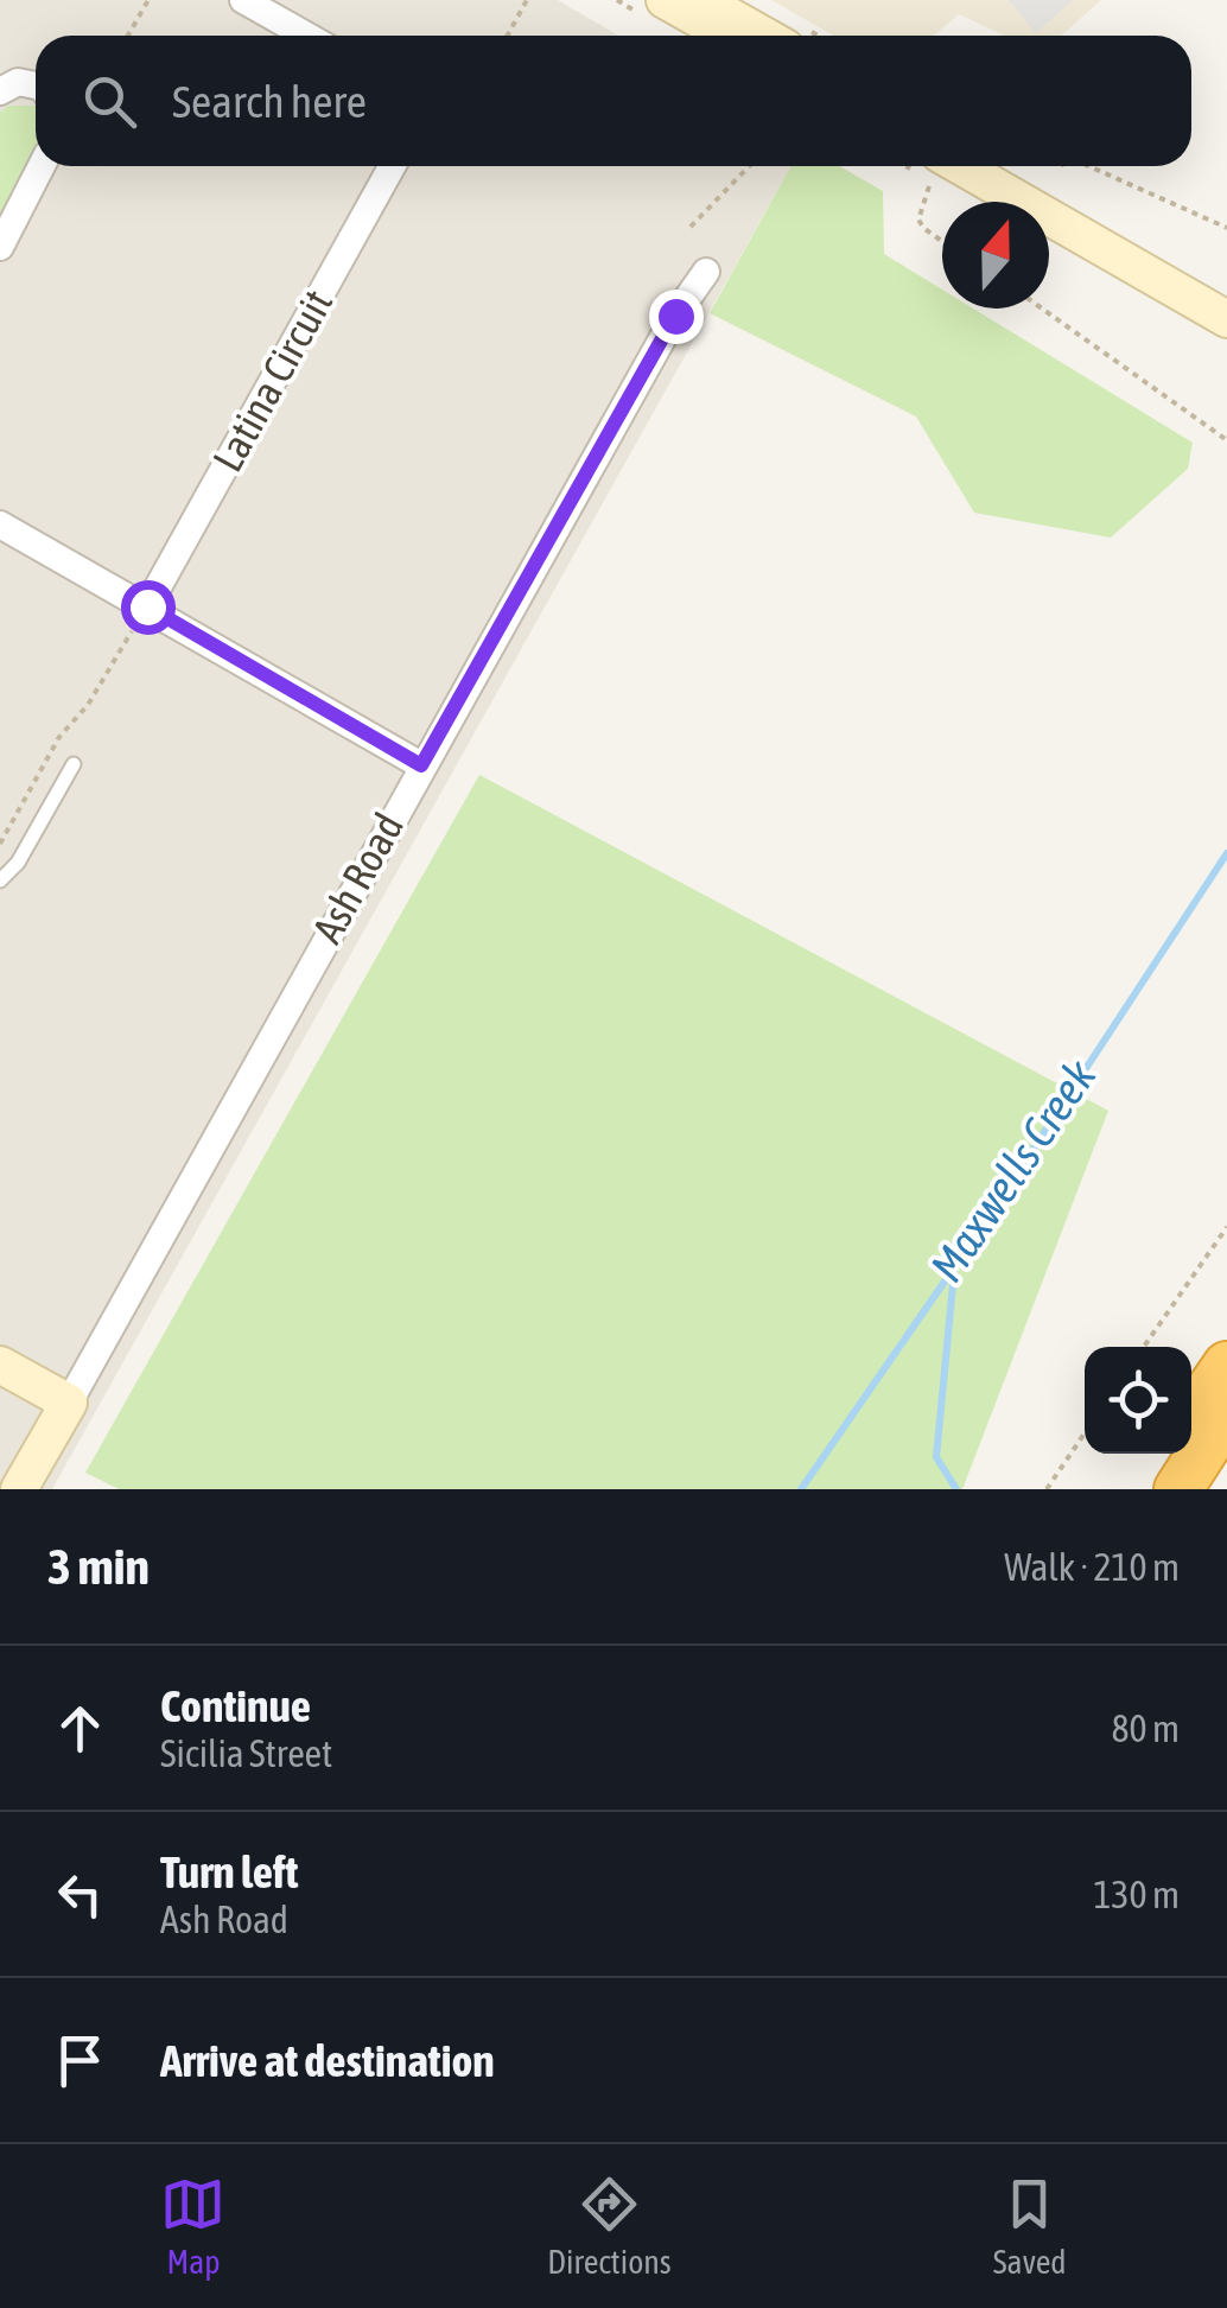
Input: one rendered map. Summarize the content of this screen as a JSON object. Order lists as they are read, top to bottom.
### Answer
{
  "streets": {
    "main road": ["Ash Road"],
    "street": ["Latina Circuit"]
  },
  "water": ["Maxwells Creek"],
  "north": "top",
  "page": {
    "search": "Search here",
    "heading": ["3 min", "Walk · 210 m"],
    "list": [
      ["Continue", "Sicilia Street", "80 m"],
      ["Turn left", "Ash Road", "130 m"],
      "Arrive at destination"
    ],
    "nav": ["Map", "Directions", "Saved"]
  }
}
